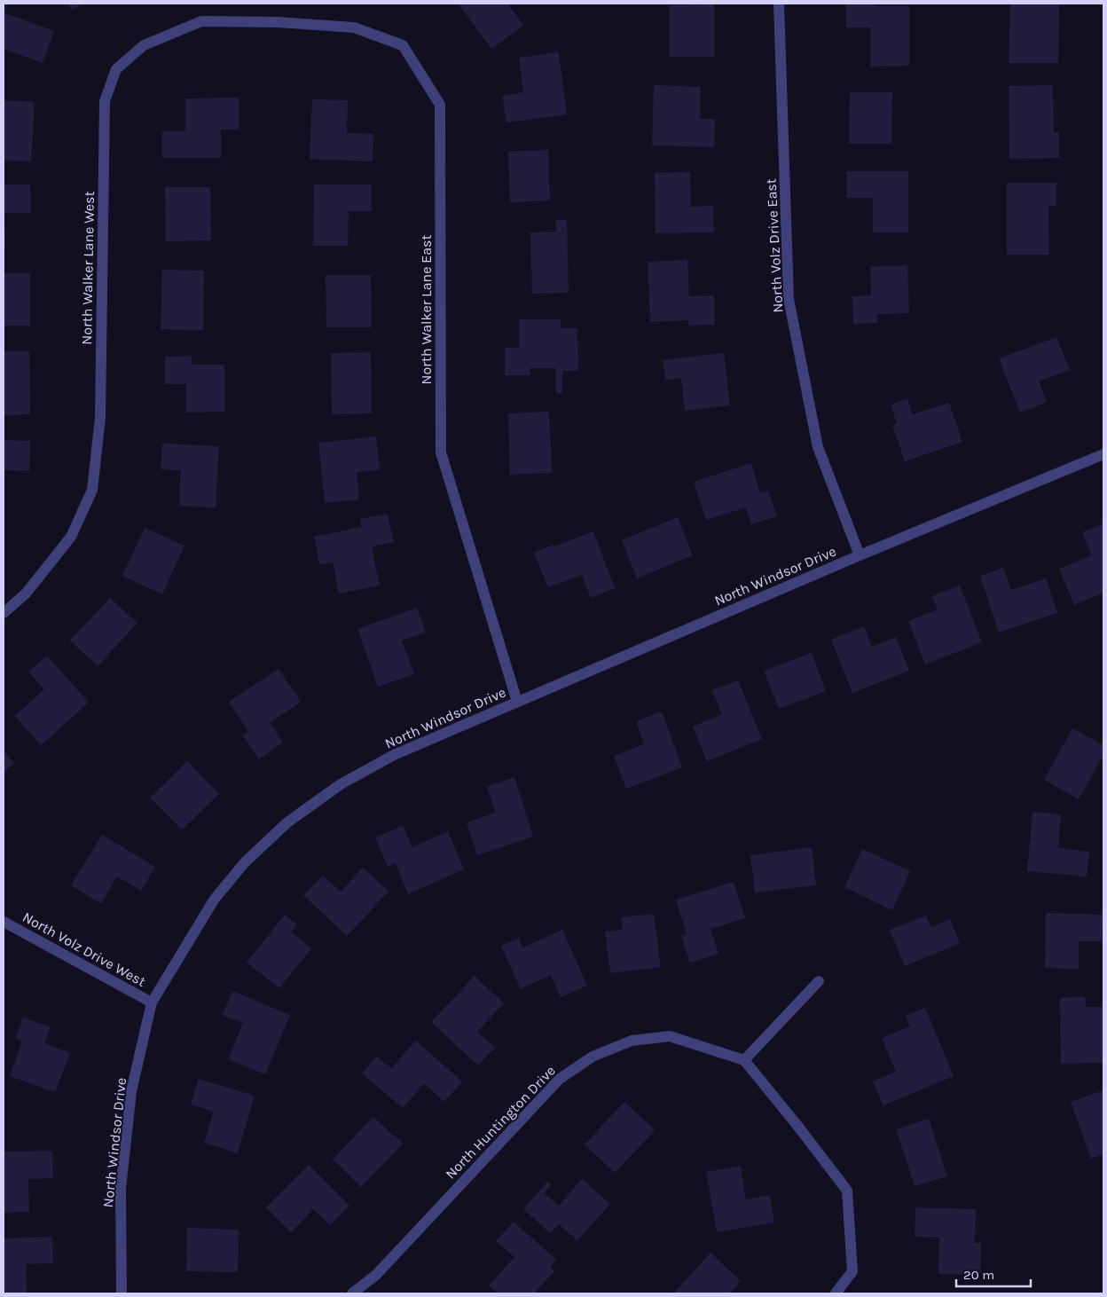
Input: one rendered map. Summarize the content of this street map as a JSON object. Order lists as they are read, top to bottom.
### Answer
{
  "streets": {
    "street": [
      "North Volz Drive East",
      "North Walker Lane West",
      "North Walker Lane East",
      "North Windsor Drive",
      "North Volz Drive West",
      "North Huntington Drive"
    ]
  },
  "crossings": [
    ["North Volz Drive East", "North Windsor Drive"],
    ["North Walker Lane West", "North Walker Lane East"],
    ["North Walker Lane East", "North Windsor Drive"],
    ["North Windsor Drive", "North Volz Drive West"]
  ],
  "scale_bar": "20 m"
}
